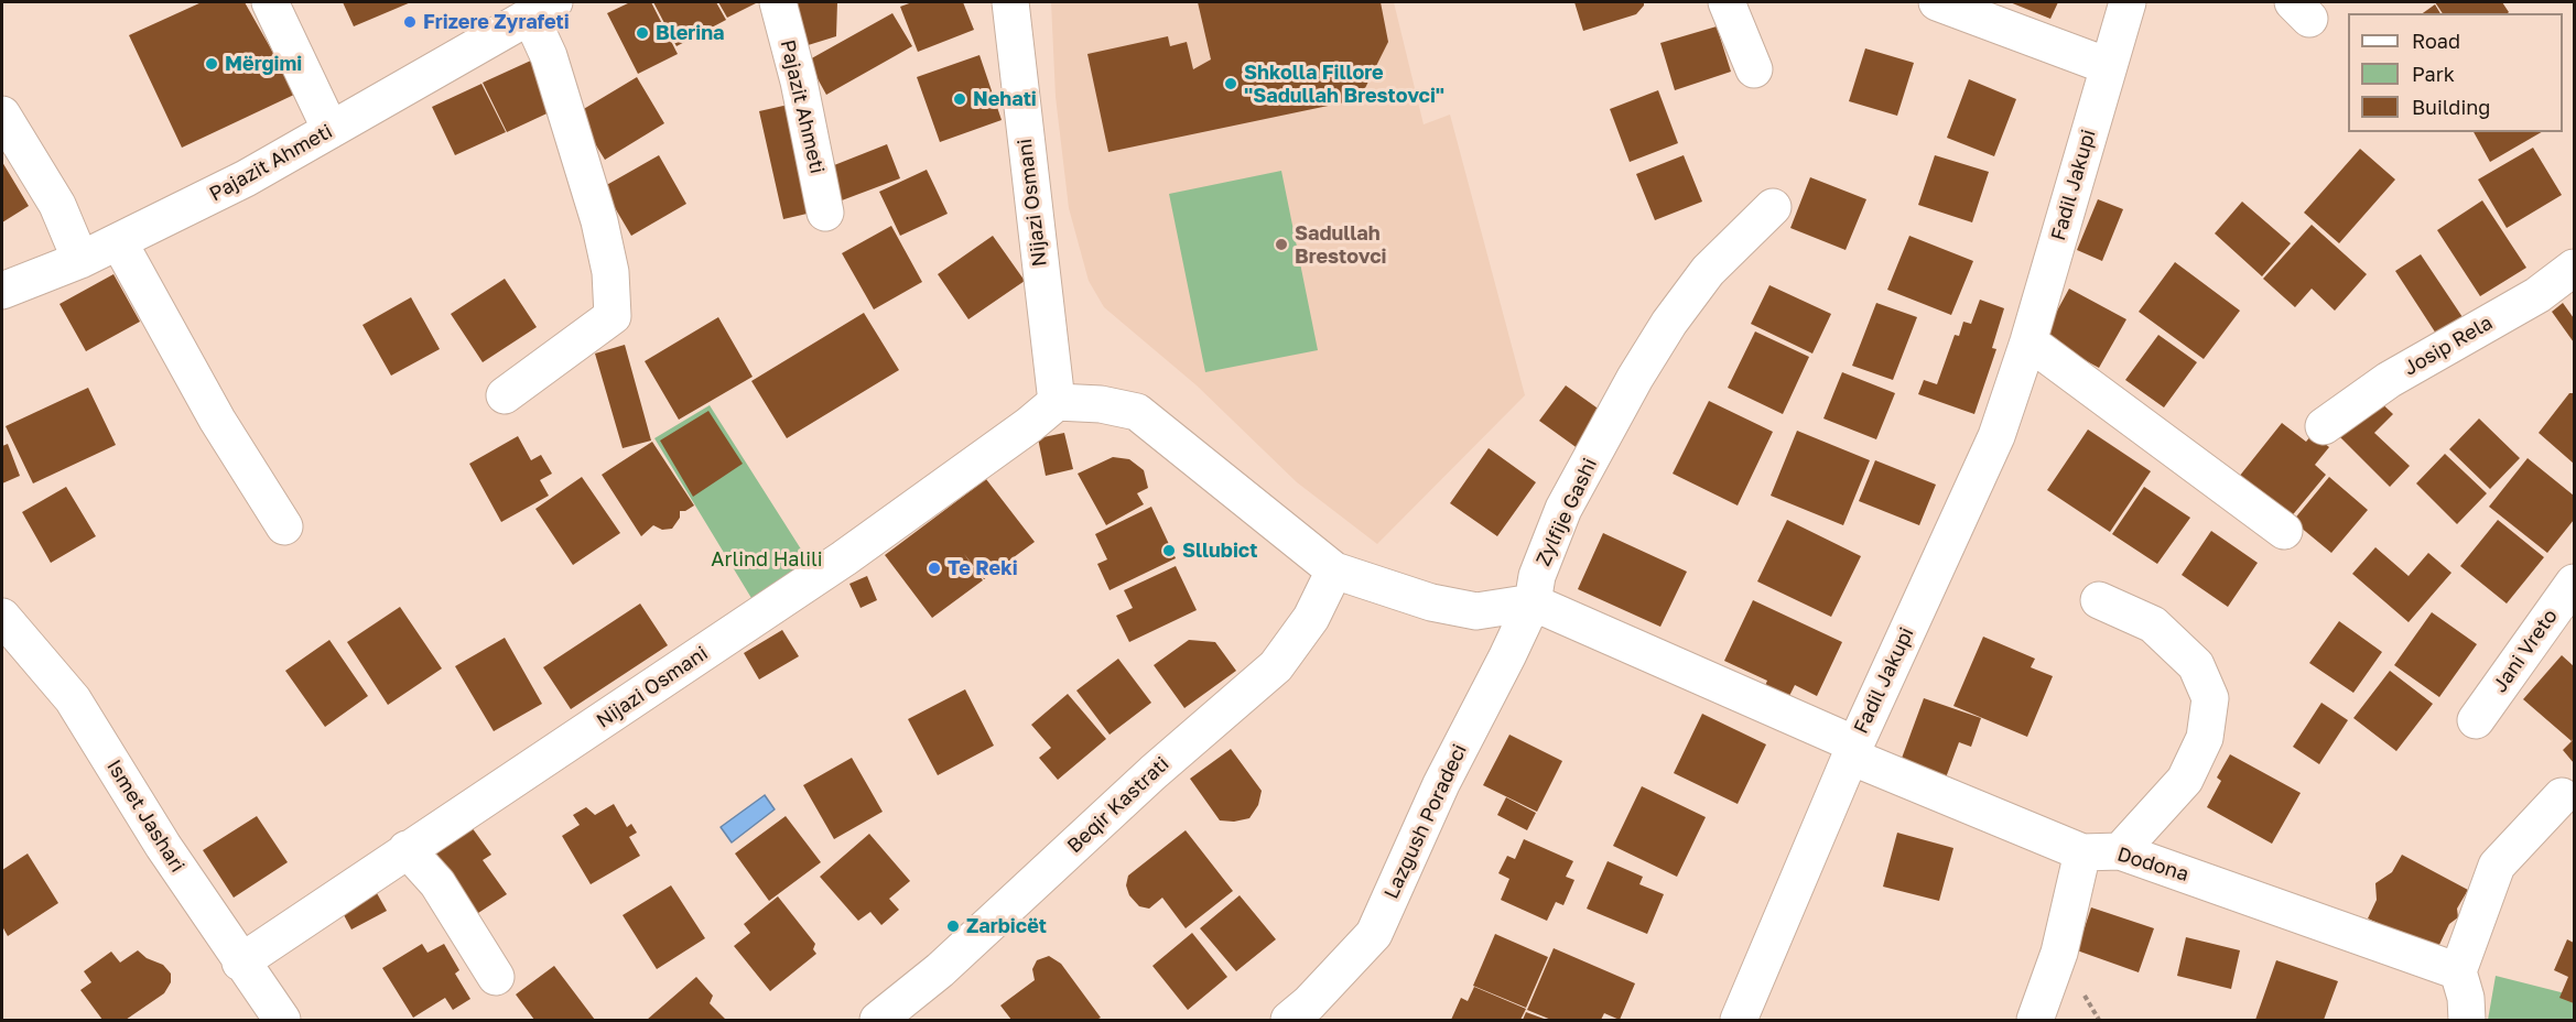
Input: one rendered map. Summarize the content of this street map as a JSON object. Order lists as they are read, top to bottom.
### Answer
{
  "streets": {
    "street": [
      "Pajazit Ahmeti",
      "Fadil Jakupi",
      "Nijazi Osmani",
      "Josip Rela",
      "Zylfije Gashi",
      "Jani Vreto",
      "Beqir Kastrati",
      "Ismet Jashari",
      "Lazgush Poradeci",
      "Dodona"
    ]
  },
  "crossings": [
    ["Fadil Jakupi", "Dodona"],
    ["Nijazi Osmani", "Ismet Jashari"],
    ["Zylfije Gashi", "Lazgush Poradeci"]
  ],
  "parks": ["Arlind Halili"],
  "places": [
    "Frizere Zyrafeti",
    "Blerina",
    "Mërgimi",
    "Shkolla Fillore \"Sadullah Brestovci\"",
    "Nehati",
    "Sadullah Brestovci",
    "Sllubict",
    "Te Reki",
    "Zarbicët"
  ],
  "legend": ["Road", "Park", "Building"]
}
